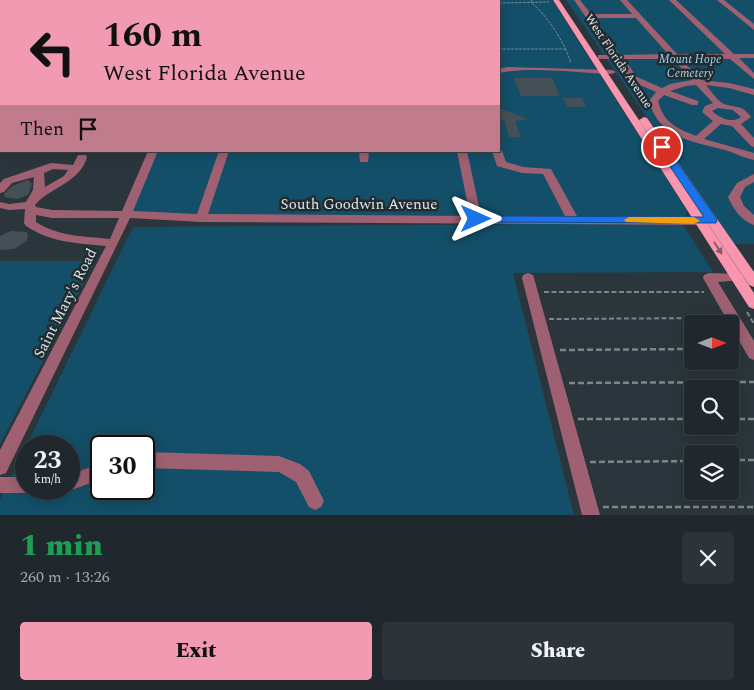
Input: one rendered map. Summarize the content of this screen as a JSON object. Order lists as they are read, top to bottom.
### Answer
{
  "streets": {
    "main road": ["West Florida Avenue"],
    "street": ["South Goodwin Avenue", "Saint Mary's Road"]
  },
  "crossings": [
    ["West Florida Avenue", "South Goodwin Avenue"],
    ["South Goodwin Avenue", "Saint Mary's Road"]
  ],
  "parks": ["Mount Hope Cemetery"],
  "north": "right",
  "page": {
    "turn": ["160 m", "West Florida Avenue"],
    "then": "Then",
    "speed": "23 km/h",
    "limit": "30",
    "heading": ["1 min", "260 m · 13:26"],
    "buttons": ["Exit", "Share"]
  }
}
